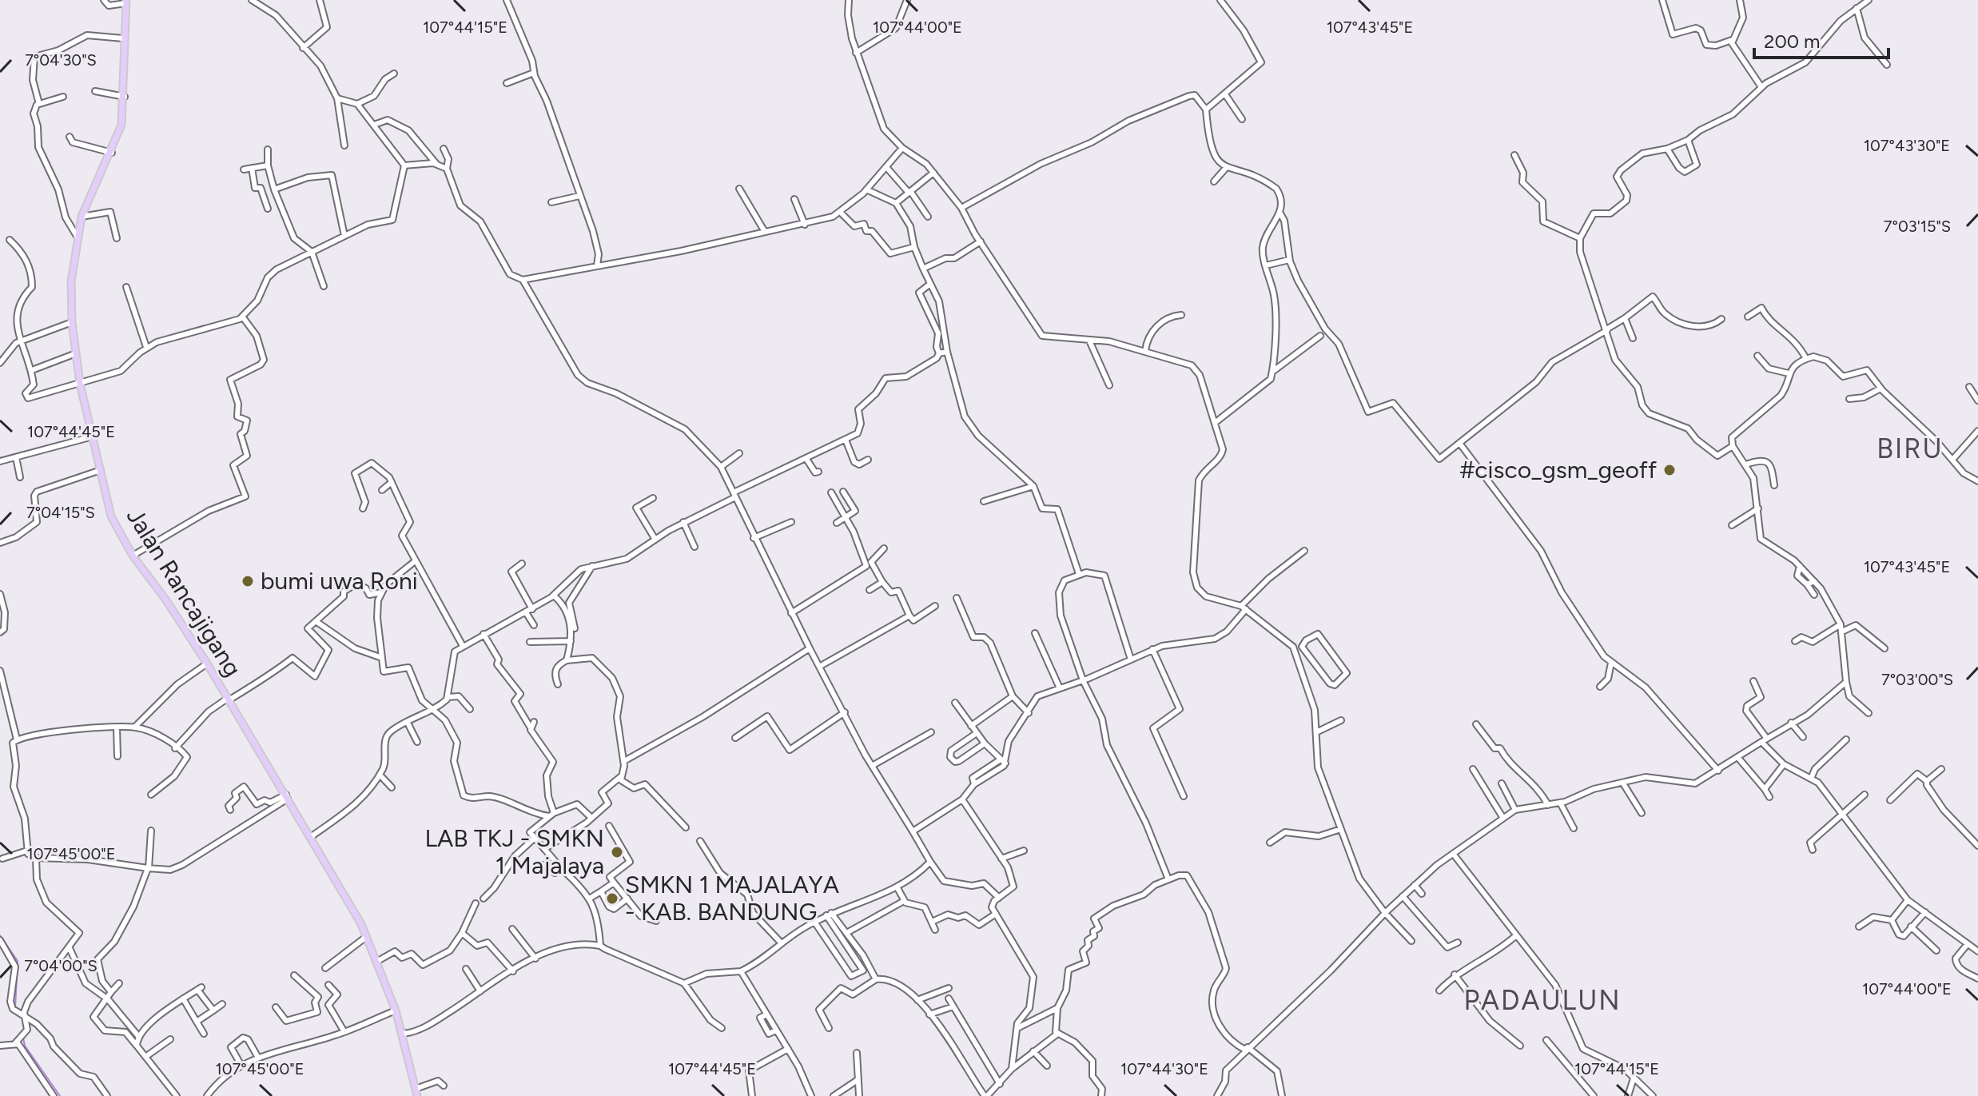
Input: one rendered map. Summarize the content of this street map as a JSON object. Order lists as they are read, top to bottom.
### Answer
{
  "streets": {
    "main road": ["Jalan Rancajigang"]
  },
  "districts": ["BIRU", "PADAULUN"],
  "places": [
    "#cisco_gsm_geoff",
    "bumi uwa Roni",
    "LAB TKJ - SMKN 1 Majalaya",
    "SMKN 1 MAJALAYA - KAB. BANDUNG"
  ],
  "scale_bar": "200 m",
  "coordinates": [
    "107°44'15\"E",
    "107°44'00\"E",
    "107°43'45\"E",
    "7°04'30\"S",
    "107°43'30\"E",
    "7°03'15\"S",
    "107°44'45\"E",
    "7°04'15\"S",
    "7°03'00\"S",
    "107°45'00\"E",
    "7°04'00\"S",
    "107°44'30\"E"
  ]
}
